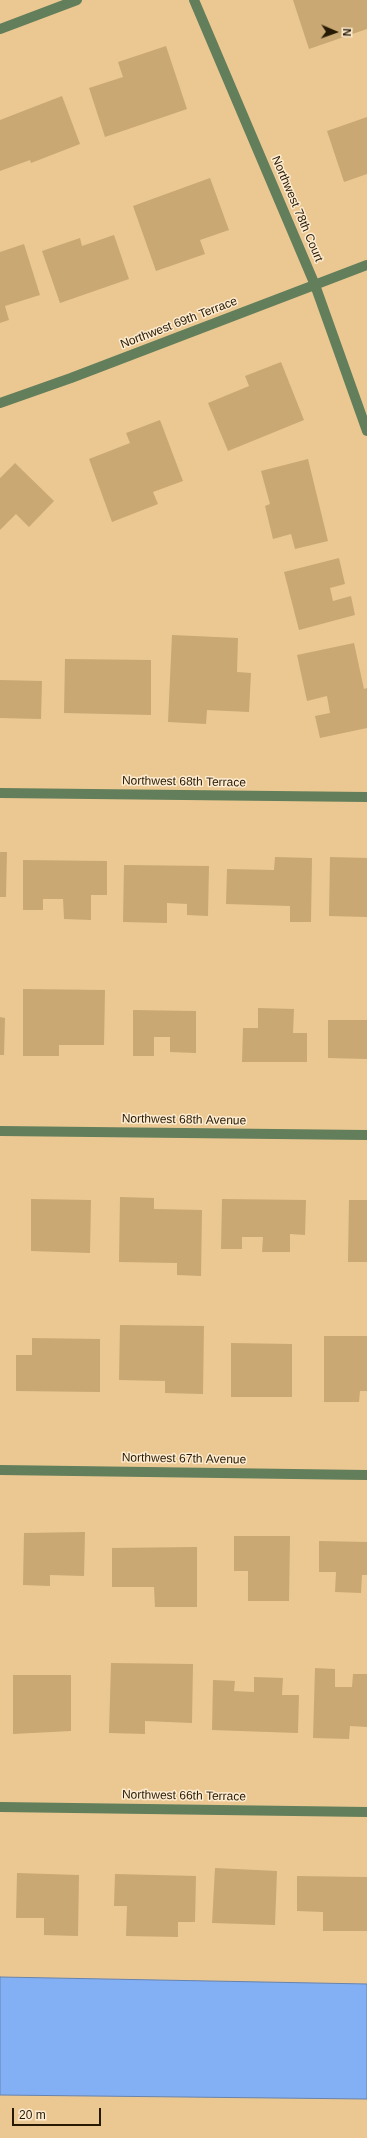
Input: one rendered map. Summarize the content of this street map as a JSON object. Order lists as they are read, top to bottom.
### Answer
{
  "streets": {
    "street": [
      "Northwest 78th Court",
      "Northwest 69th Terrace",
      "Northwest 68th Terrace",
      "Northwest 68th Avenue",
      "Northwest 67th Avenue",
      "Northwest 66th Terrace"
    ]
  },
  "crossings": [
    ["Northwest 78th Court", "Northwest 69th Terrace"]
  ],
  "scale_bar": "20 m",
  "north": "right"
}
